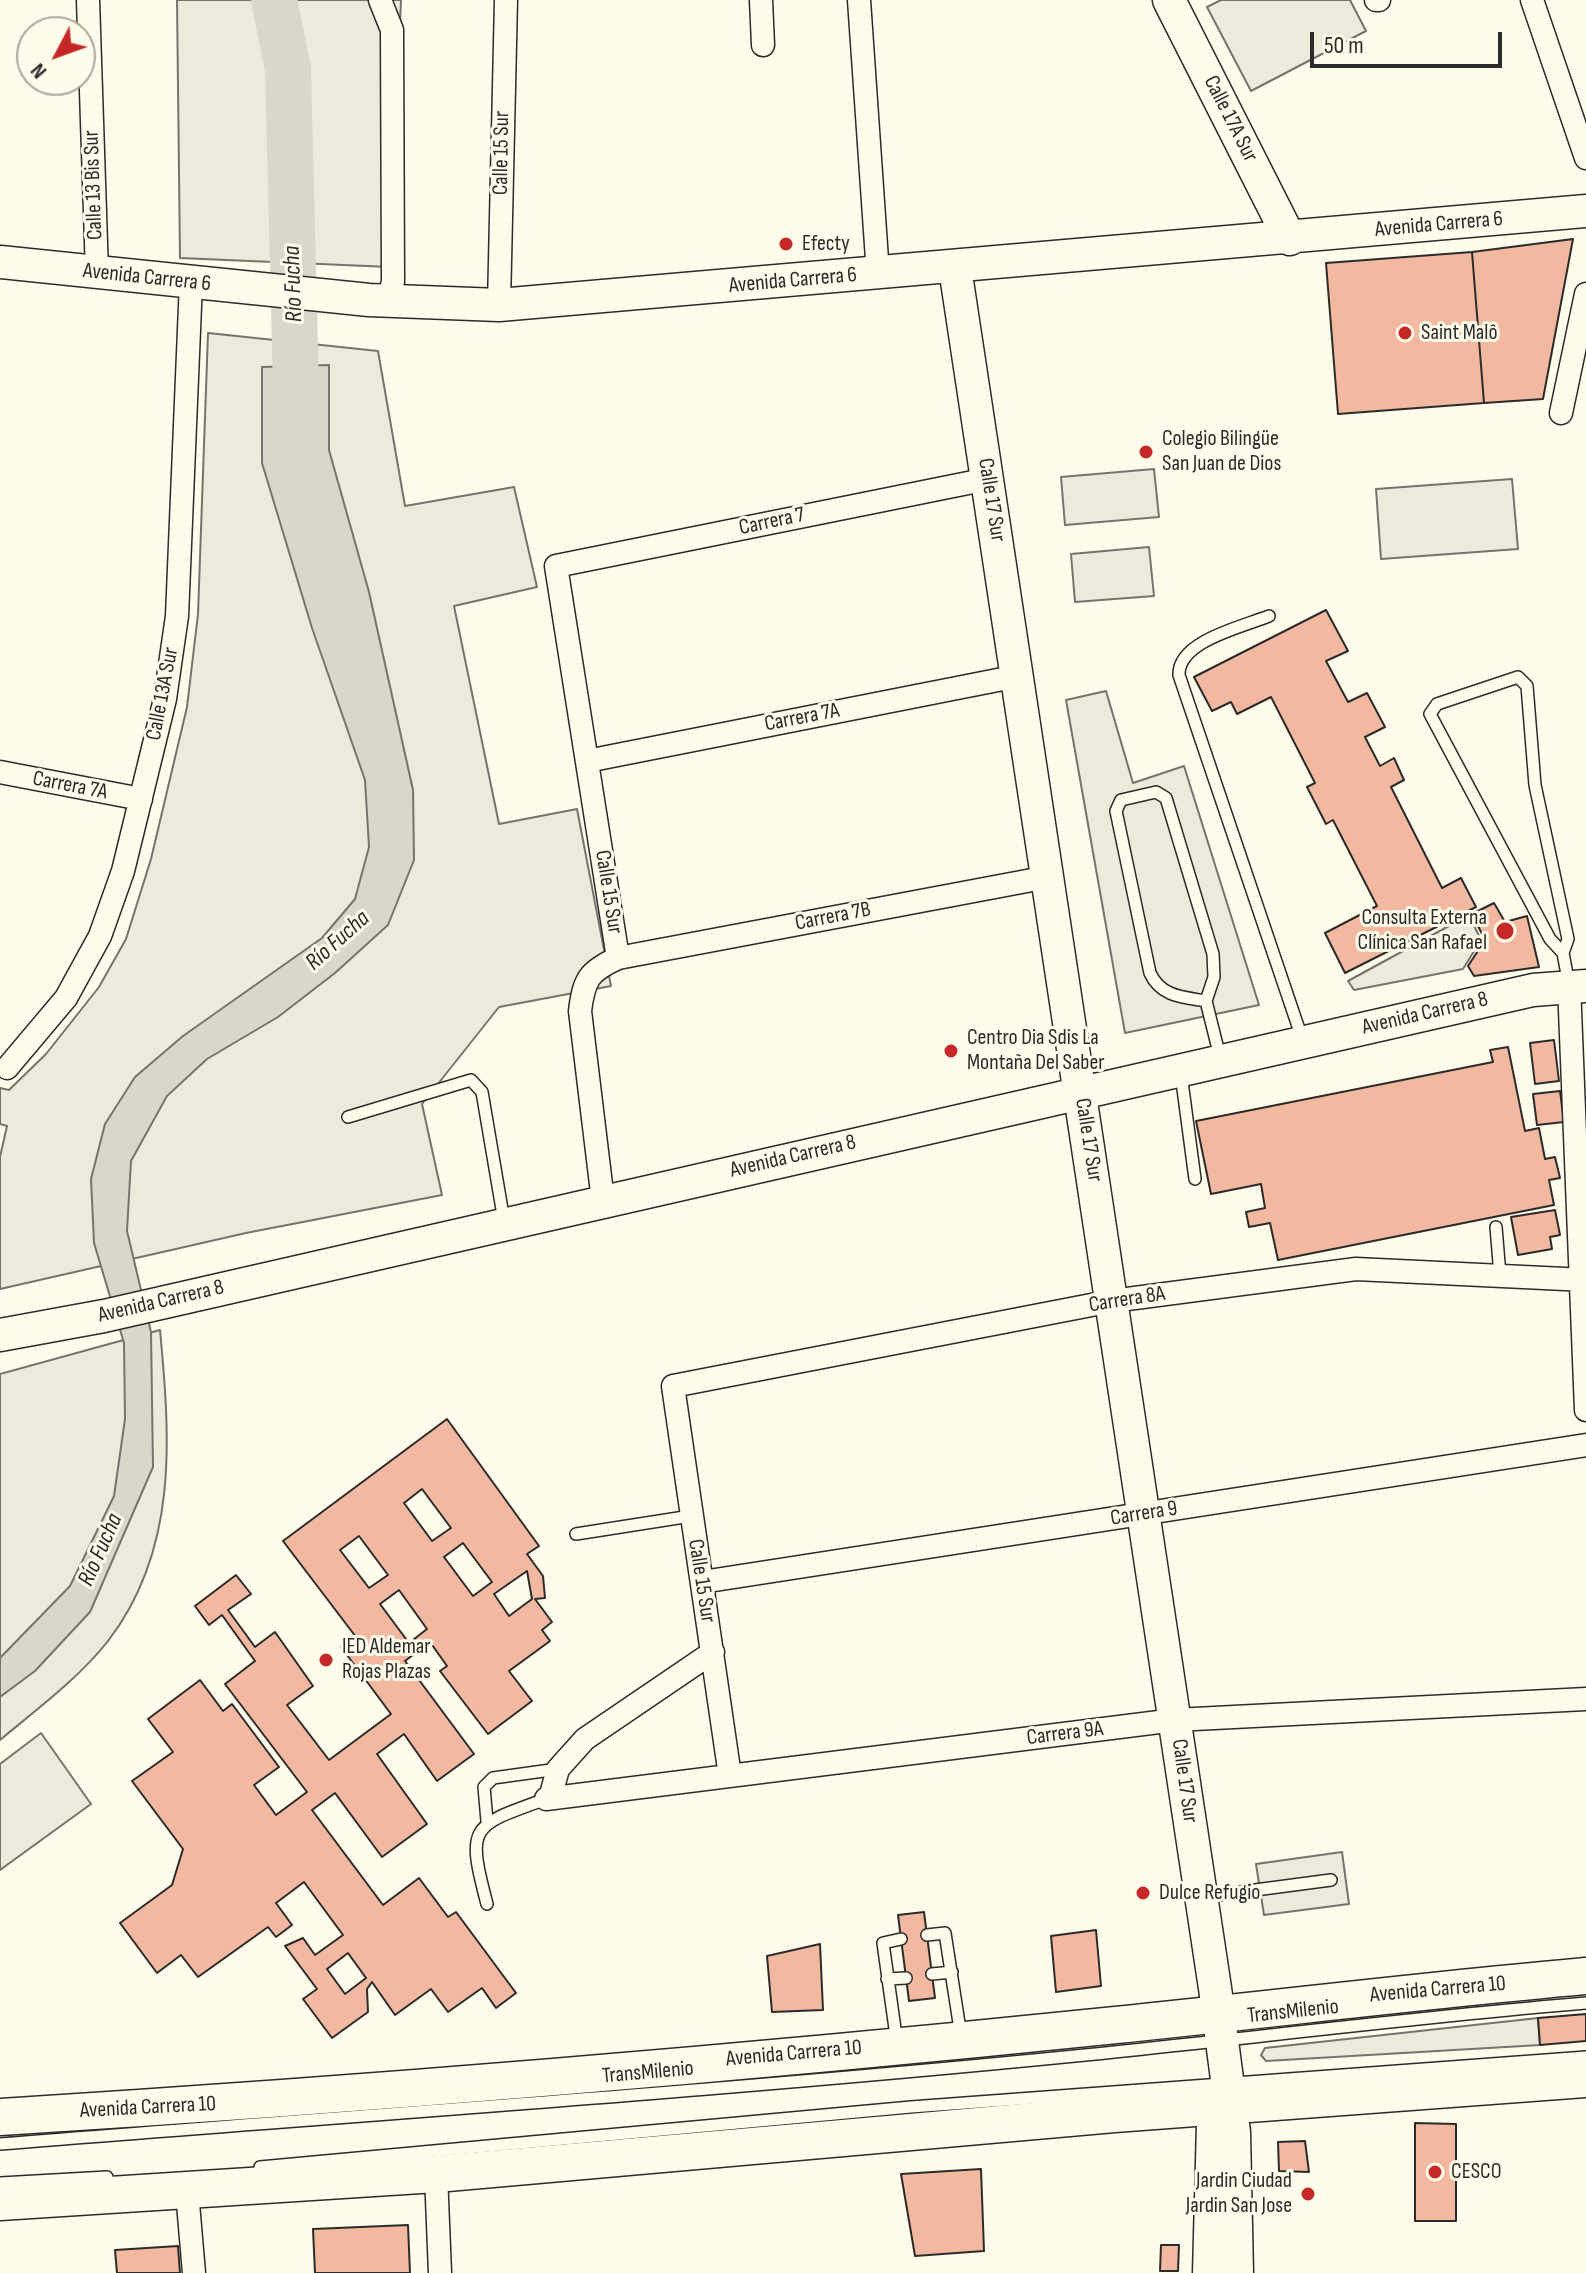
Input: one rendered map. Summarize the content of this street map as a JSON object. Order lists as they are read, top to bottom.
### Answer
{
  "streets": {
    "main road": [
      "Calle 17A Sur",
      "Avenida Carrera 6",
      "Calle 17 Sur",
      "Avenida Carrera 8",
      "Avenida Carrera 10"
    ],
    "street": [
      "Calle 15 Sur",
      "Calle 13 Bis Sur",
      "Carrera 7",
      "Calle 13A Sur",
      "Carrera 7A",
      "Carrera 7B",
      "Carrera 8A",
      "Carrera 9",
      "Carrera 9A"
    ],
    "lane": ["TransMilenio"]
  },
  "crossings": [
    ["Calle 17A Sur", "Avenida Carrera 6"],
    ["Calle 15 Sur", "Avenida Carrera 6"],
    ["Calle 15 Sur", "Carrera 7"],
    ["Calle 15 Sur", "Carrera 7A"],
    ["Calle 15 Sur", "Carrera 7B"],
    ["Calle 15 Sur", "Avenida Carrera 8"],
    ["Calle 15 Sur", "Carrera 8A"],
    ["Calle 15 Sur", "Carrera 9"],
    ["Calle 15 Sur", "Carrera 9A"],
    ["Calle 13 Bis Sur", "Avenida Carrera 6"],
    ["Avenida Carrera 6", "Calle 17 Sur"],
    ["Avenida Carrera 6", "Calle 13A Sur"],
    ["Calle 17 Sur", "Carrera 7"],
    ["Calle 17 Sur", "Carrera 7A"],
    ["Calle 17 Sur", "Carrera 7B"],
    ["Calle 17 Sur", "Avenida Carrera 8"],
    ["Calle 17 Sur", "Carrera 8A"],
    ["Calle 17 Sur", "Carrera 9"],
    ["Calle 17 Sur", "Carrera 9A"],
    ["Calle 17 Sur", "Avenida Carrera 10"],
    ["Calle 17 Sur", "TransMilenio"],
    ["Calle 13A Sur", "Carrera 7A"],
    ["Avenida Carrera 10", "TransMilenio"]
  ],
  "water": ["Río Fucha"],
  "places": [
    "Efecty",
    "Saint Malô",
    "Colegio Bilingüe San Juan de Dios",
    "Consulta Externa Clínica San Rafael",
    "Centro Dia Sdis La Montaña Del Saber",
    "IED Aldemar Rojas Plazas",
    "Dulce Refugio",
    "CESCO",
    "Jardin Ciudad Jardin San Jose"
  ],
  "scale_bar": "50 m",
  "north": "bottom left"
}
